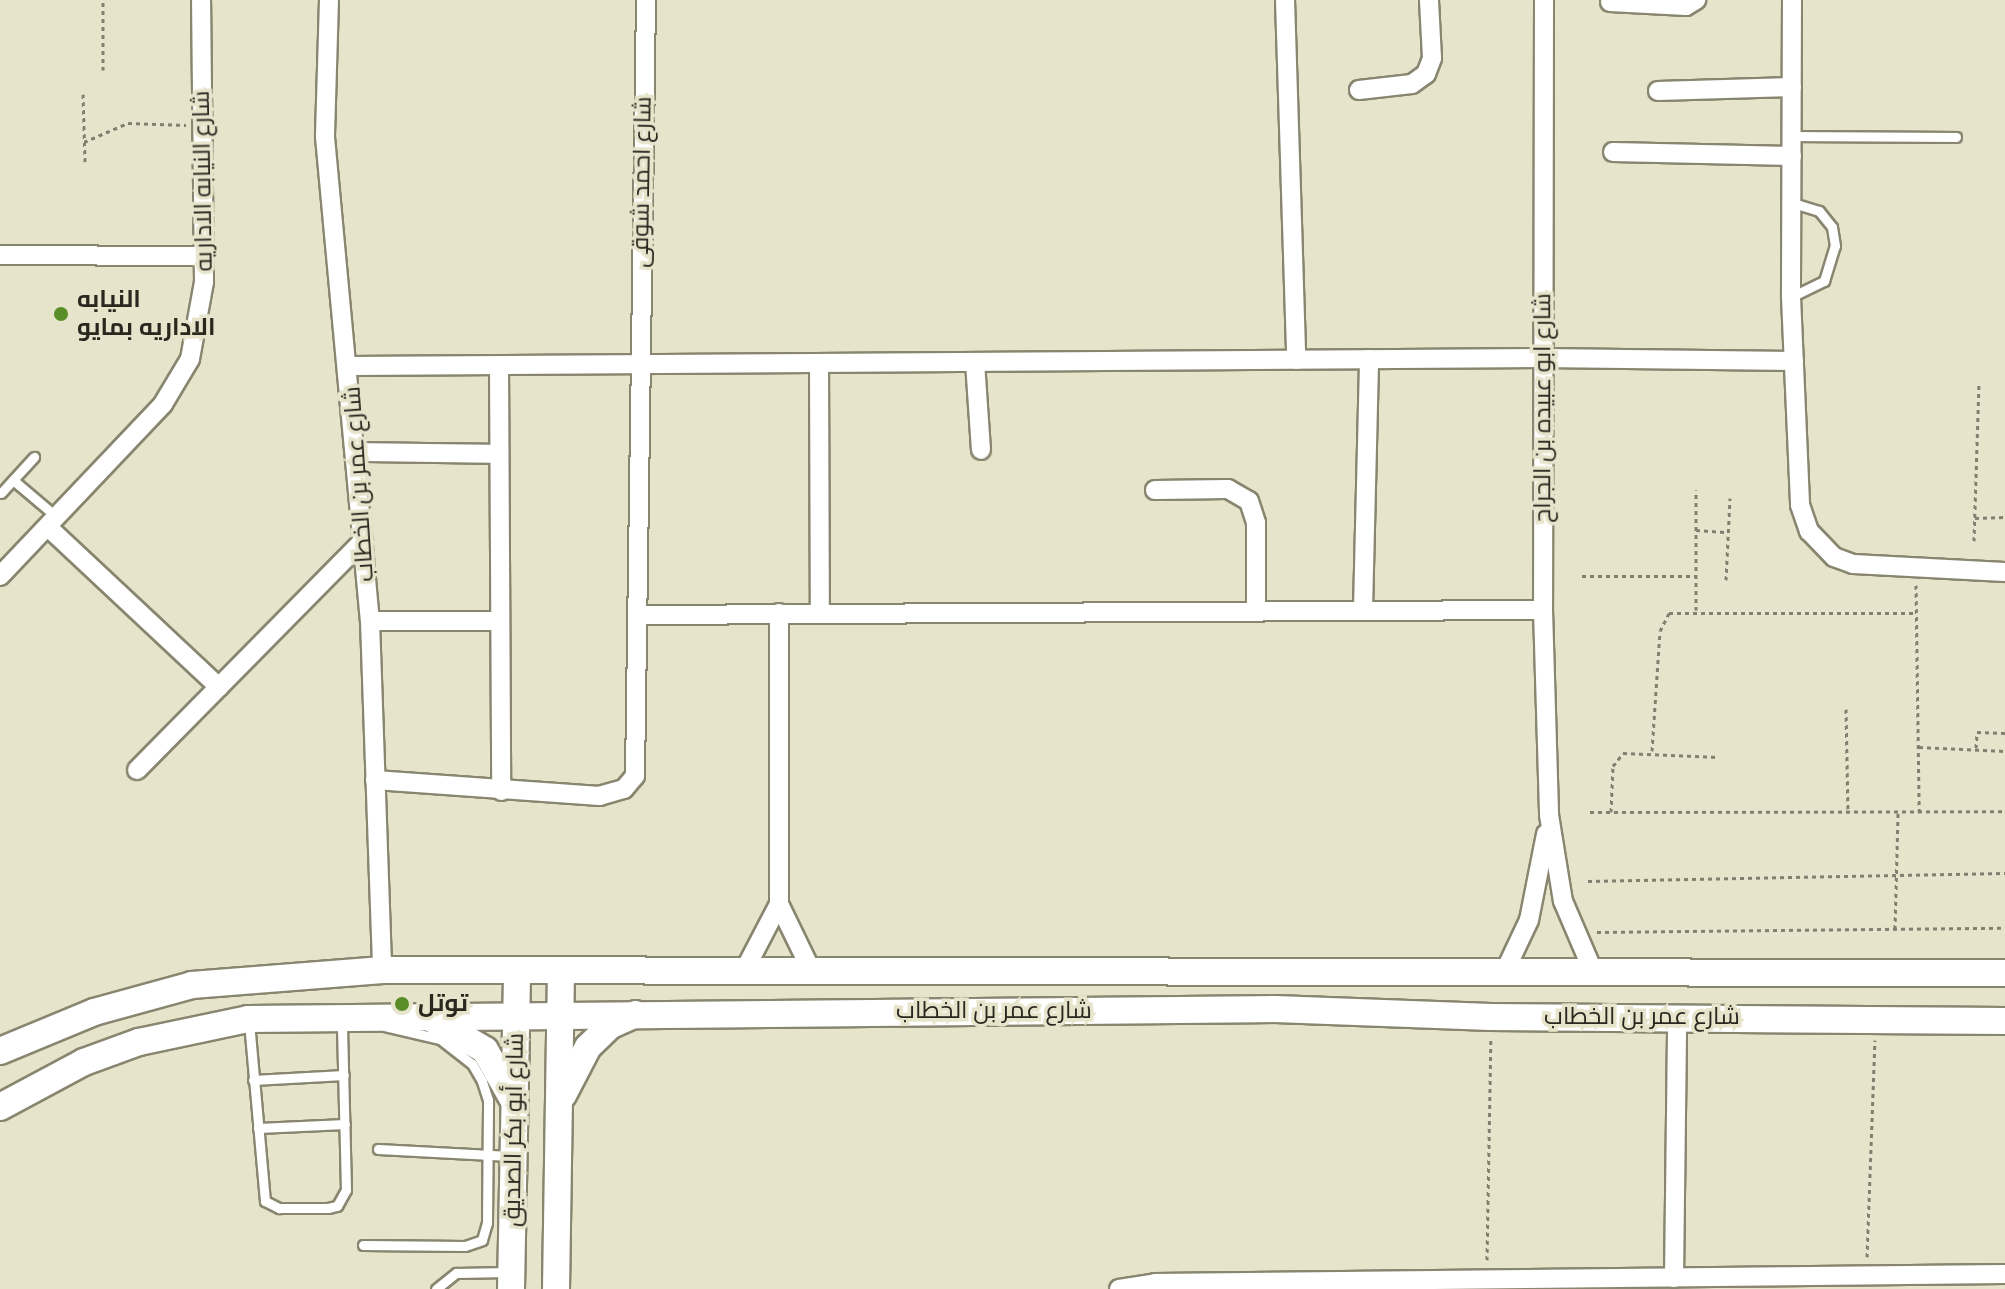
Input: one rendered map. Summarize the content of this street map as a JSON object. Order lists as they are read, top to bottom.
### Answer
{
  "streets": {
    "street": [
      "شارع النيابه الاداريه",
      "شارع احمد شوقى",
      "شارع ابو عبيده بن الجراح",
      "شارع عمر بن الخطاب",
      "شارع أبو بكر الصديق"
    ]
  },
  "crossings": [
    ["شارع احمد شوقى", "شارع عمر بن الخطاب"],
    ["شارع ابو عبيده بن الجراح", "شارع عمر بن الخطاب"],
    ["شارع عمر بن الخطاب", "شارع أبو بكر الصديق"]
  ],
  "places": ["النيابه الاداريه بمايو", "توتل"]
}
